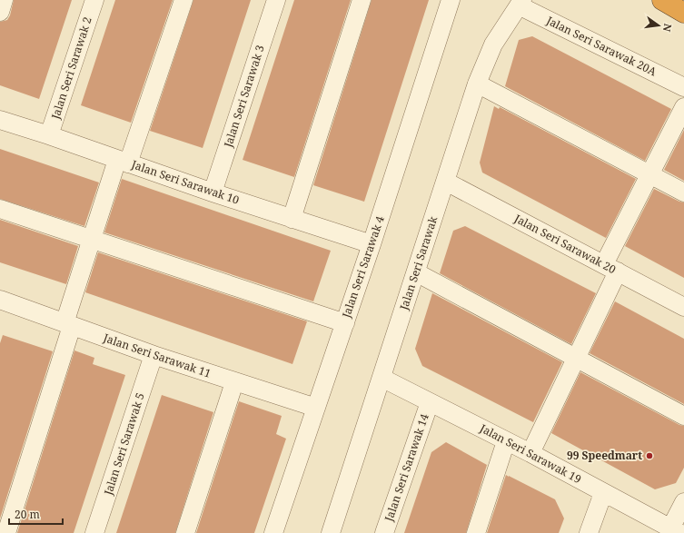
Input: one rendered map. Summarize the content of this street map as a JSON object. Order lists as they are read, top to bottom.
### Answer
{
  "streets": {
    "street": [
      "Jalan Seri Sarawak 20A",
      "Jalan Seri Sarawak 2",
      "Jalan Seri Sarawak 3",
      "Jalan Seri Sarawak 10",
      "Jalan Seri Sarawak 20",
      "Jalan Seri Sarawak",
      "Jalan Seri Sarawak 4",
      "Jalan Seri Sarawak 11",
      "Jalan Seri Sarawak 5",
      "Jalan Seri Sarawak 19",
      "Jalan Seri Sarawak 14"
    ]
  },
  "crossings": [
    ["Jalan Seri Sarawak 20A", "Jalan Seri Sarawak"],
    ["Jalan Seri Sarawak 2", "Jalan Seri Sarawak 10"],
    ["Jalan Seri Sarawak 3", "Jalan Seri Sarawak 10"],
    ["Jalan Seri Sarawak 10", "Jalan Seri Sarawak 4"],
    ["Jalan Seri Sarawak 20", "Jalan Seri Sarawak"],
    ["Jalan Seri Sarawak", "Jalan Seri Sarawak 19"],
    ["Jalan Seri Sarawak 4", "Jalan Seri Sarawak 11"],
    ["Jalan Seri Sarawak 11", "Jalan Seri Sarawak 5"],
    ["Jalan Seri Sarawak 19", "Jalan Seri Sarawak 14"]
  ],
  "places": ["99 Speedmart"],
  "scale_bar": "20 m",
  "north": "right"
}
